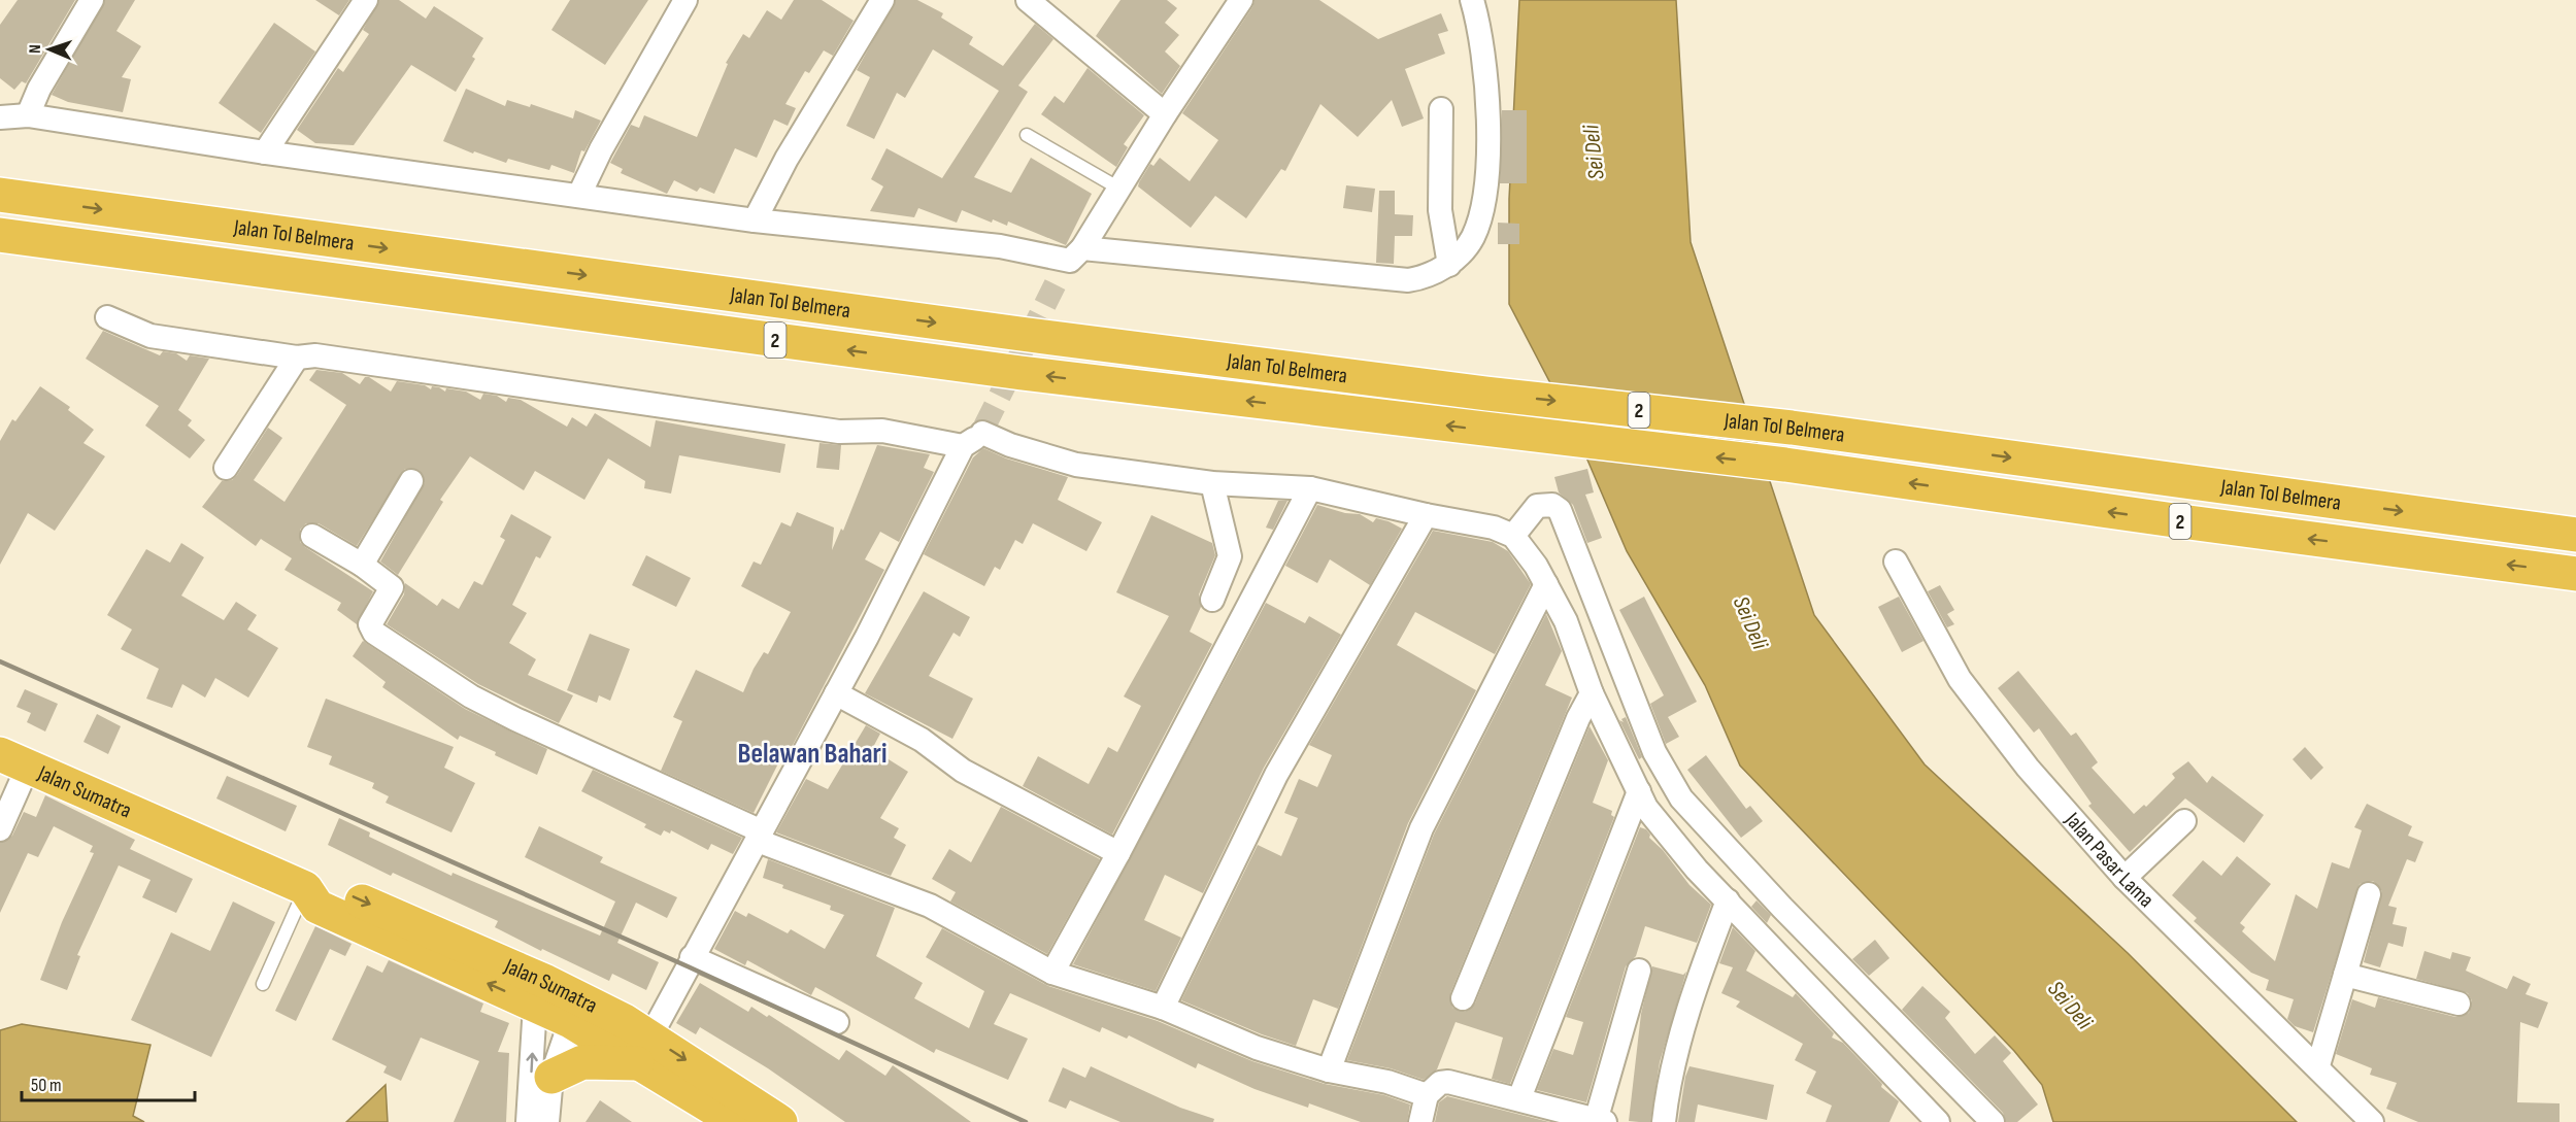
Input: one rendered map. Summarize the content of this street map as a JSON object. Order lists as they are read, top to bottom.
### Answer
{
  "streets": {
    "highway": ["Jalan Tol Belmera", "2", "Jalan Sumatra"],
    "street": ["Jalan Pasar Lama"]
  },
  "districts": ["Belawan Bahari"],
  "water": ["Sei Deli"],
  "scale_bar": "50 m",
  "north": "left"
}
